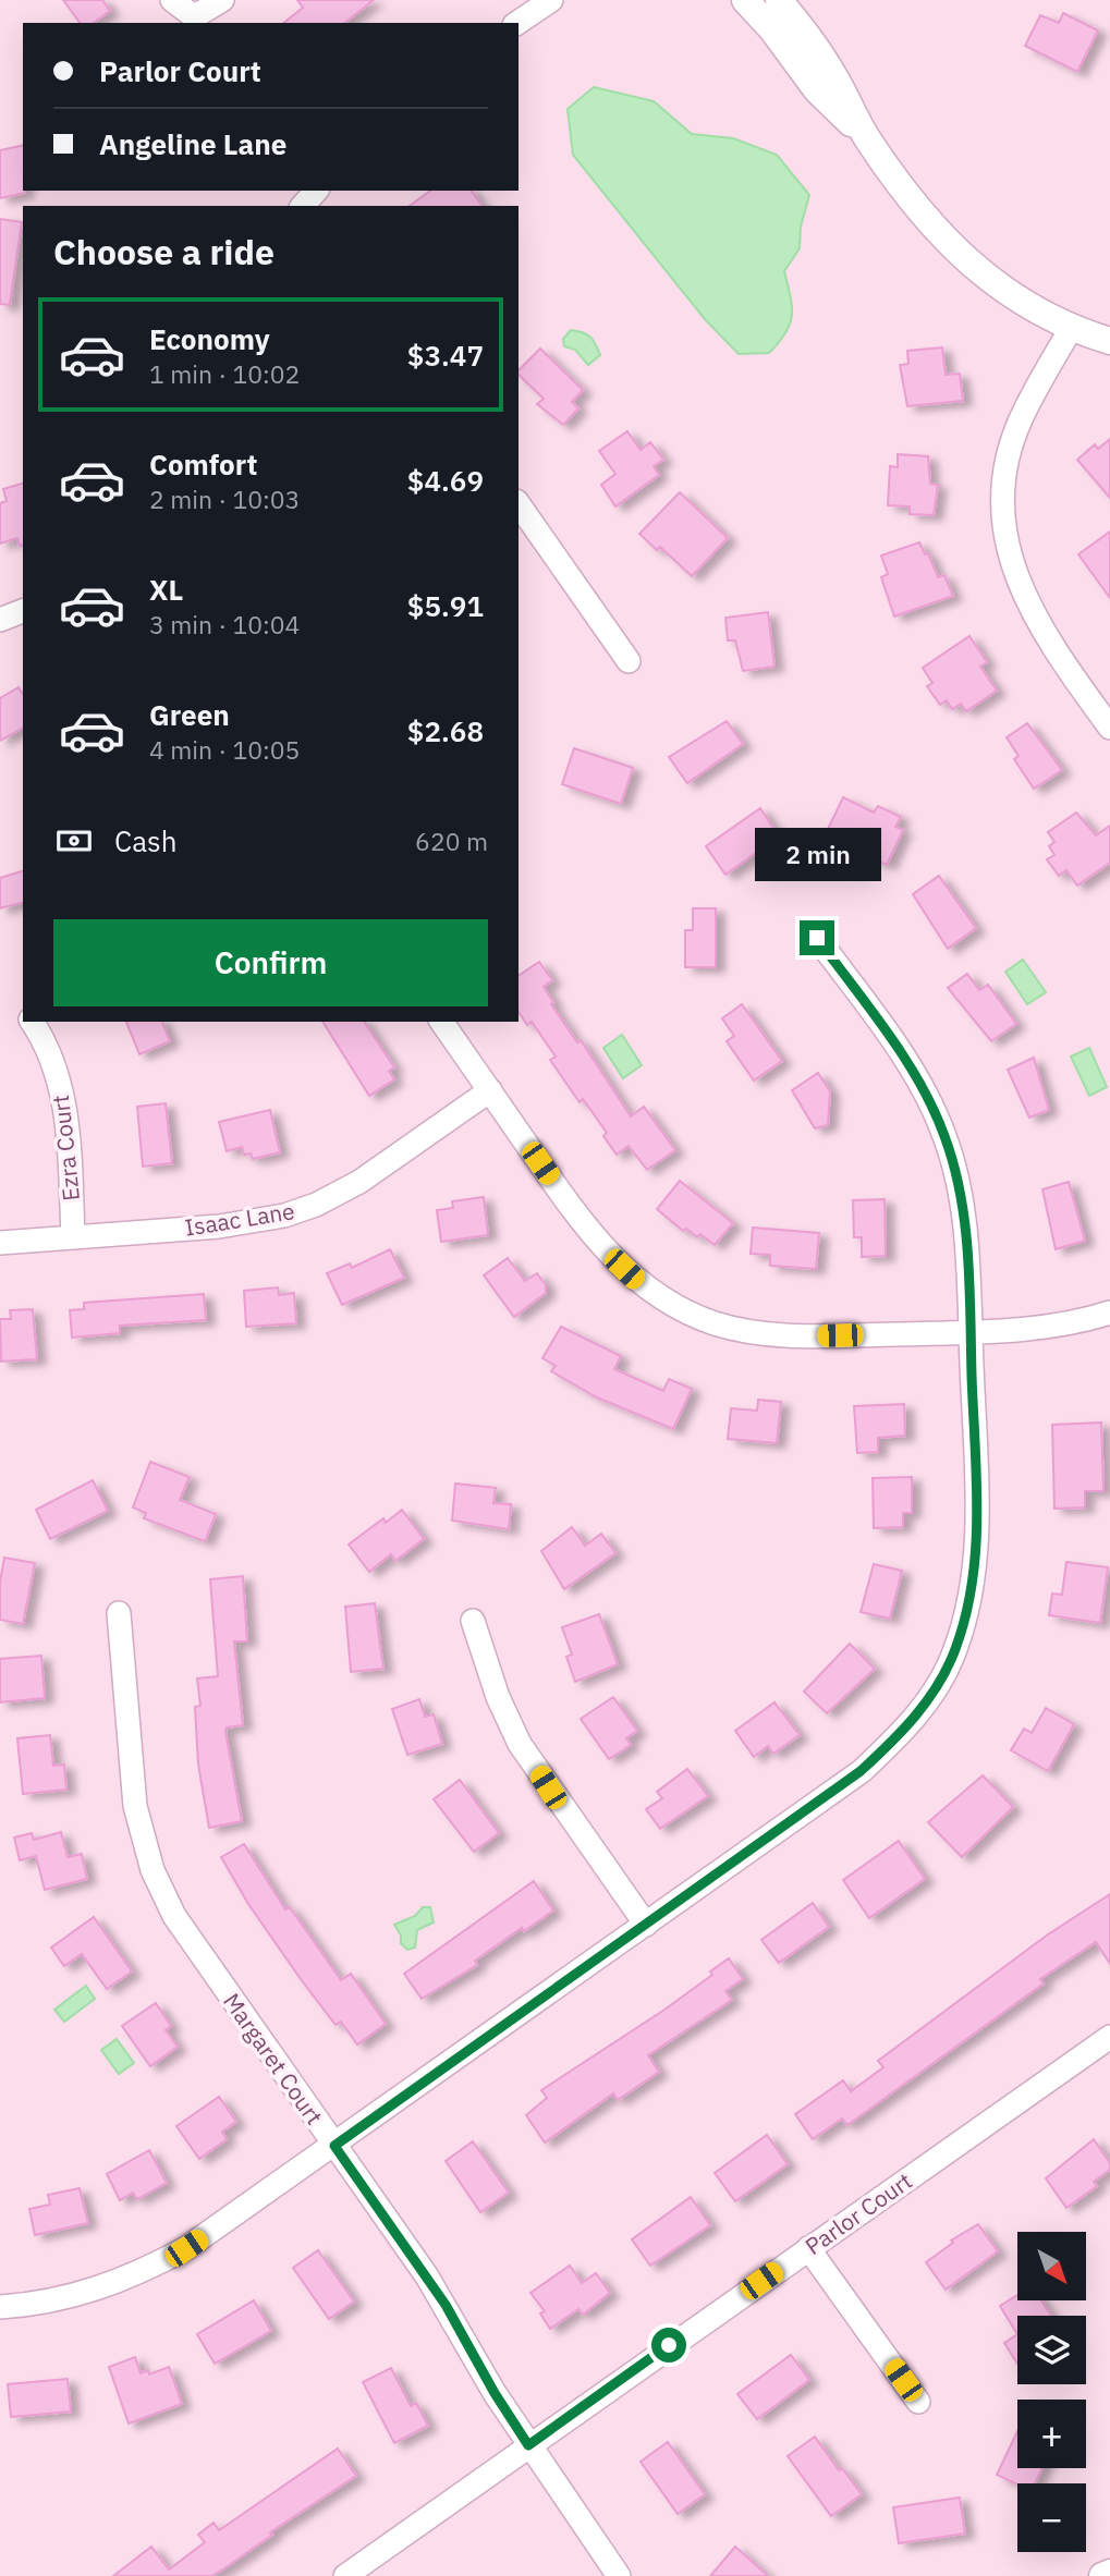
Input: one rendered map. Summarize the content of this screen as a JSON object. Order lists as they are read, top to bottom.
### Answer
{
  "streets": {
    "street": [
      "Ezra Court",
      "Isaac Lane",
      "Margaret Court",
      "Parlor Court"
    ]
  },
  "crossings": [
    ["Ezra Court", "Isaac Lane"],
    ["Margaret Court", "Parlor Court"]
  ],
  "north": "bottom right",
  "page": {
    "banner": ["Parlor Court", "Angeline Lane"],
    "heading": "Choose a ride",
    "list": [
      {
        "name": "Economy",
        "note": "1 min · 10:02",
        "value": "$3.47"
      },
      {
        "name": "Comfort",
        "note": "2 min · 10:03",
        "value": "$4.69"
      },
      {
        "name": "XL",
        "note": "3 min · 10:04",
        "value": "$5.91"
      },
      {
        "name": "Green",
        "note": "4 min · 10:05",
        "value": "$2.68"
      }
    ],
    "pay": ["Cash", "620 m"],
    "bubble": "2 min",
    "buttons": "Confirm",
    "map_buttons": ["+", "−"]
  }
}
